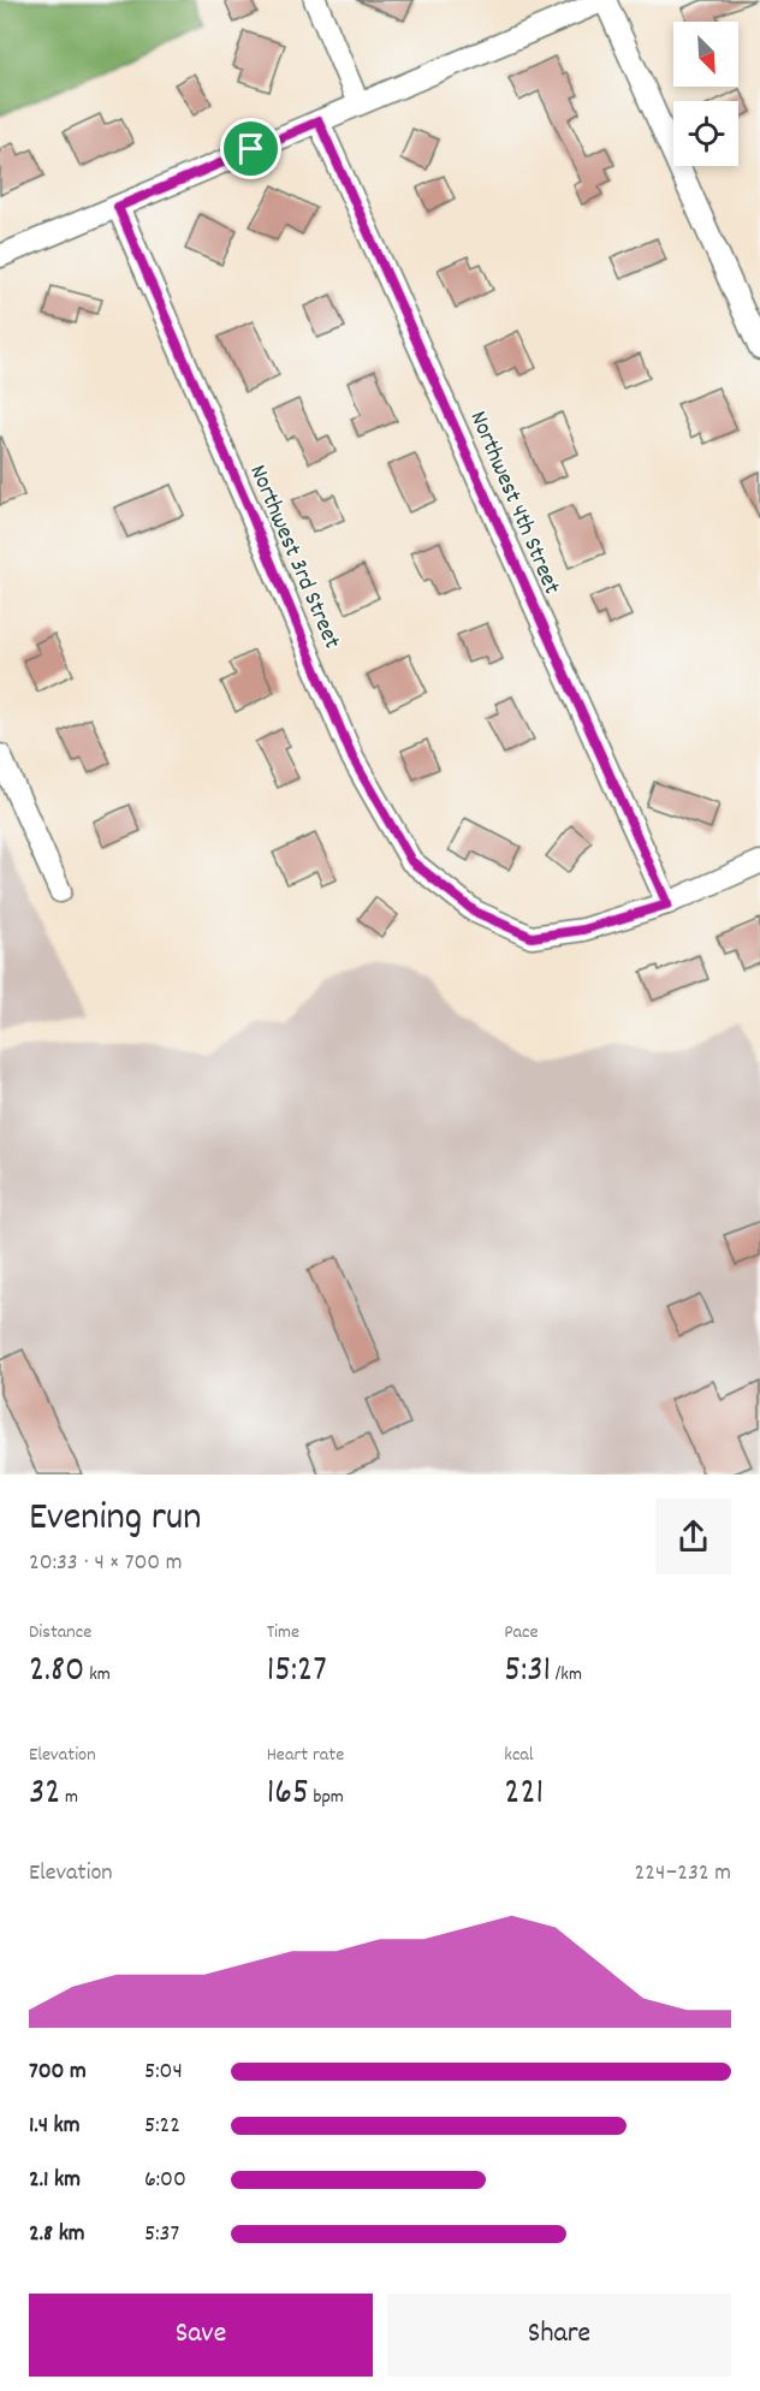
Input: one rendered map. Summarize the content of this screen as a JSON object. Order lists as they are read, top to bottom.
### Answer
{
  "streets": {
    "street": ["Northwest 4th Street", "Northwest 3rd Street"]
  },
  "crossings": [
    ["Northwest 4th Street", "Northwest 3rd Street"]
  ],
  "north": "bottom right",
  "page": {
    "heading": ["Evening run", "20:33 · 4 × 700 m"],
    "stats": [
      ["Distance", "2.80 km"],
      ["Time", "15:27"],
      ["Pace", "5:31 /km"],
      ["Elevation", "32 m"],
      ["Heart rate", "165 bpm"],
      ["kcal", "221"]
    ],
    "chart": ["Elevation", "224–232 m"],
    "list": [
      {
        "name": "700 m",
        "note": "5:04"
      },
      {
        "name": "1.4 km",
        "note": "5:22"
      },
      {
        "name": "2.1 km",
        "note": "6:00"
      },
      {
        "name": "2.8 km",
        "note": "5:37"
      }
    ],
    "buttons": ["Save", "Share"]
  }
}
